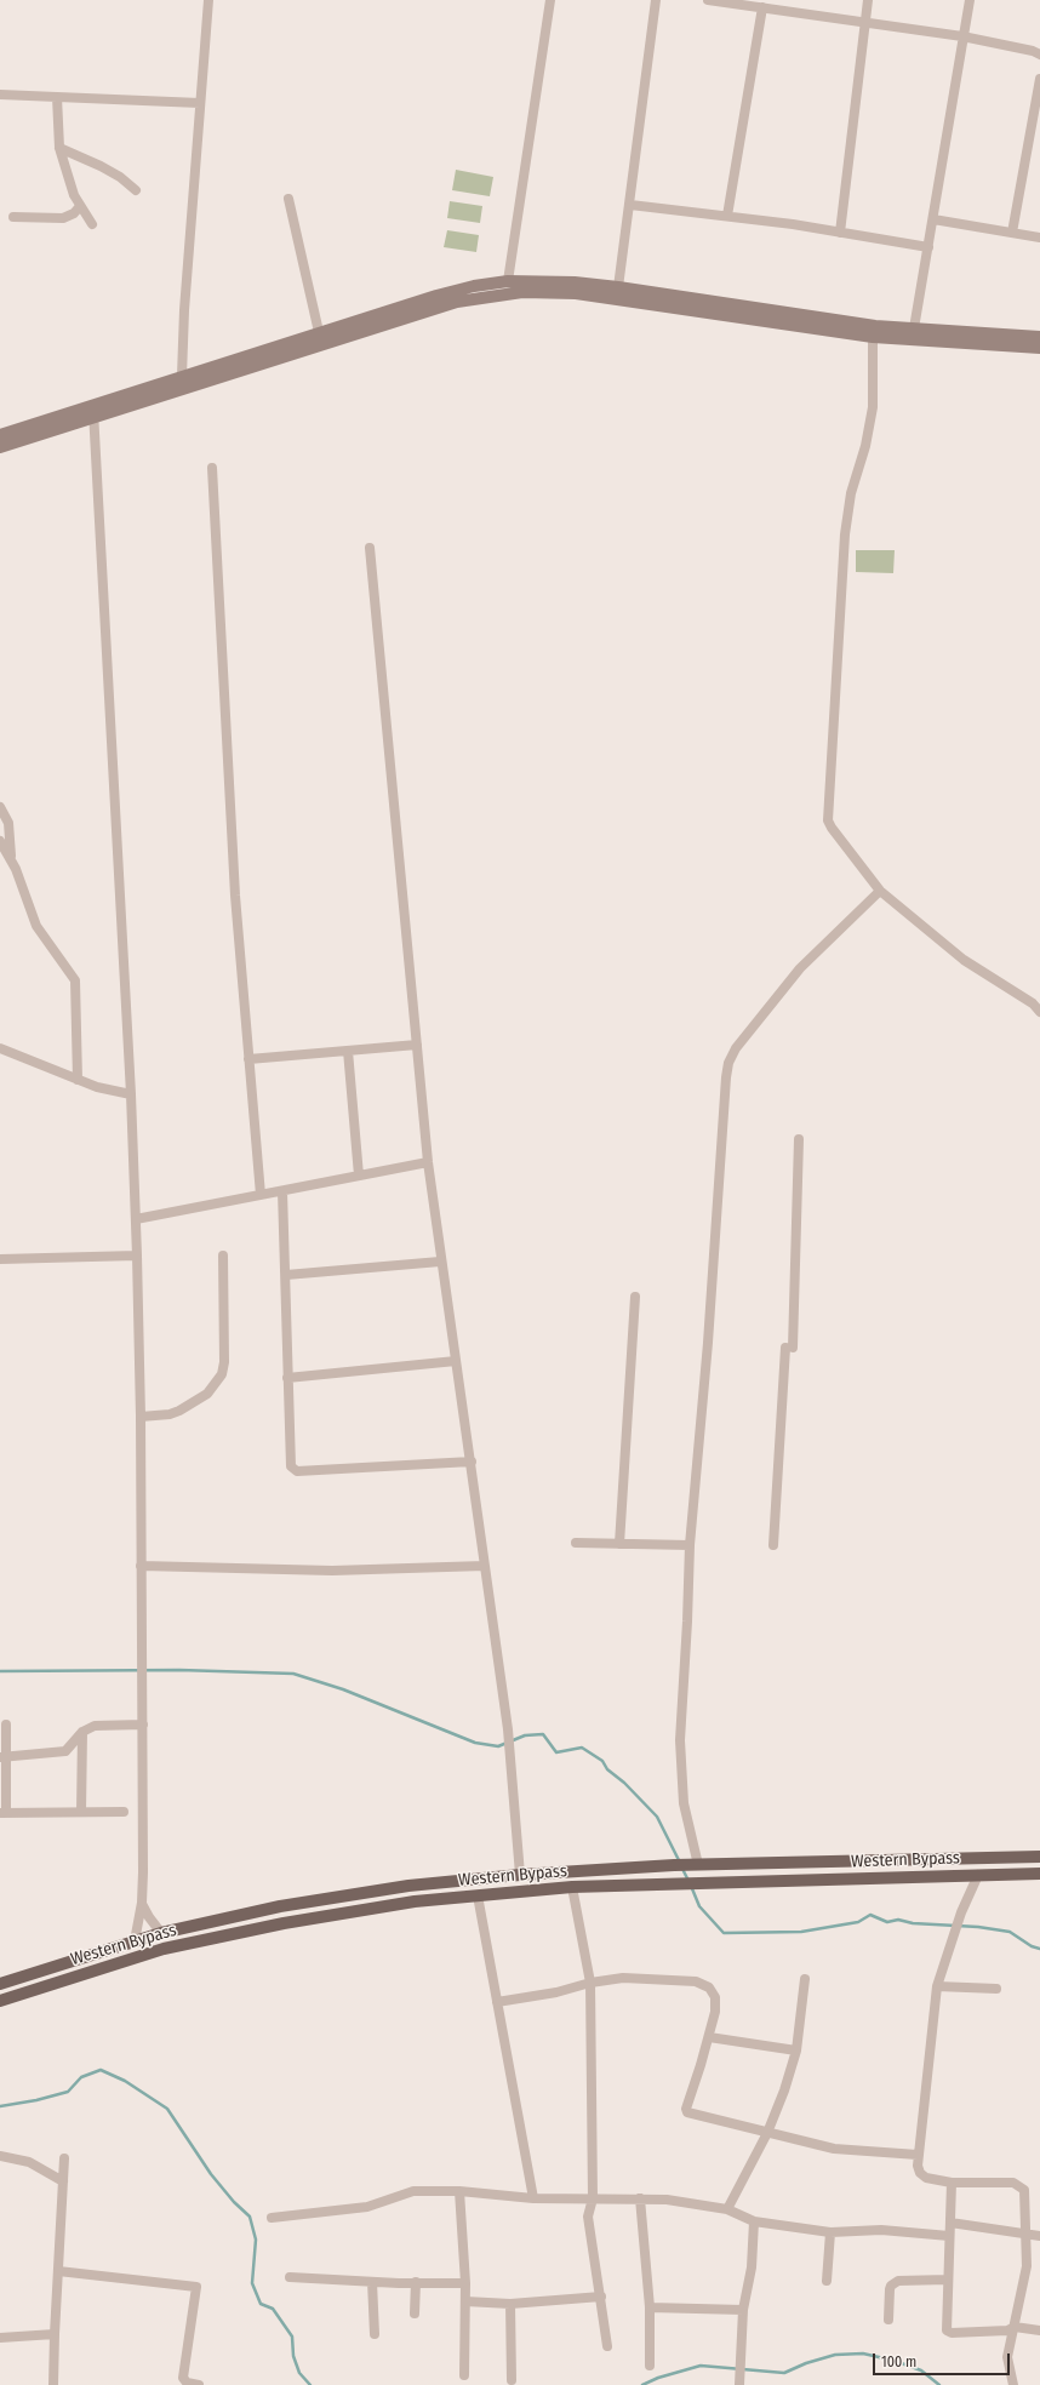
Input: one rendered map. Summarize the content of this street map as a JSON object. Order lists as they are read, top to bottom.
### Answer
{
  "streets": {
    "main road": ["Western Bypass"]
  },
  "scale_bar": "100 m"
}
